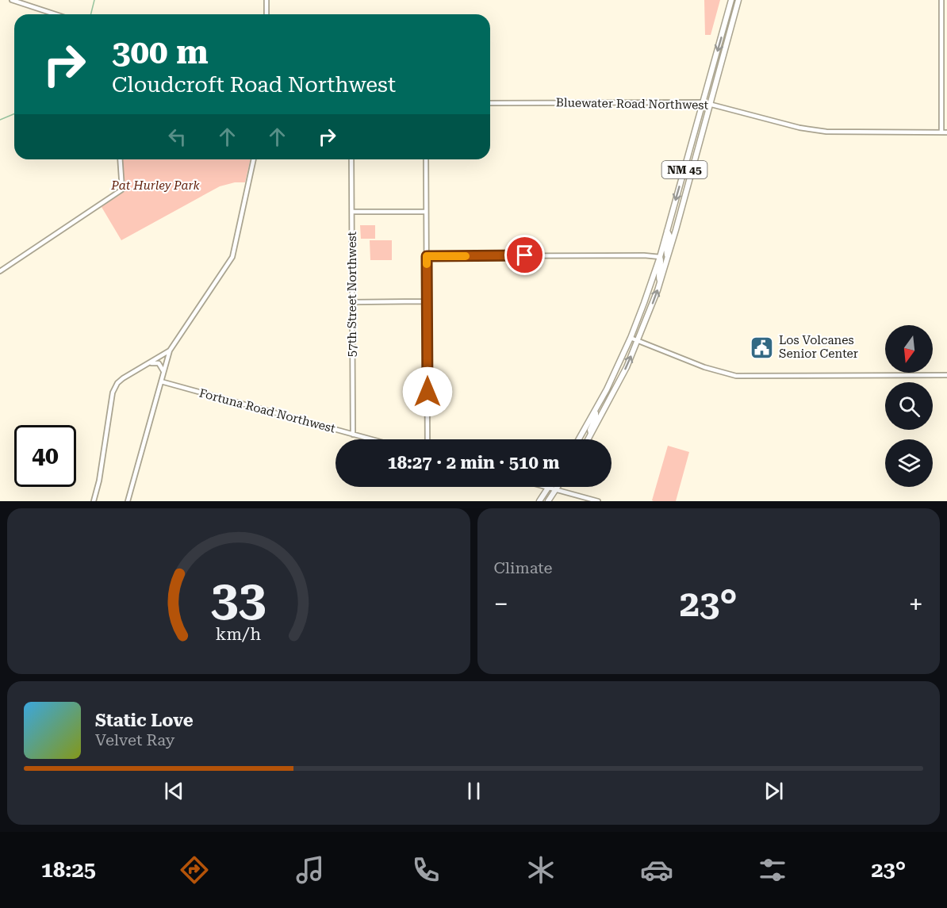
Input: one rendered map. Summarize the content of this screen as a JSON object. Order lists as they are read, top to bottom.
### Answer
{
  "streets": {
    "main road": ["NM 45"],
    "street": ["Bluewater Road Northwest", "57th Street Northwest", "Fortuna Road Northwest"]
  },
  "crossings": [
    ["Bluewater Road Northwest", "NM 45"],
    ["57th Street Northwest", "Fortuna Road Northwest"]
  ],
  "parks": ["Pat Hurley Park"],
  "places": {
    "public building": ["Los Volcanes Senior Center"]
  },
  "north": "bottom",
  "page": {
    "turn": ["300 m", "Cloudcroft Road Northwest"],
    "limit": "40",
    "trip": "18:27 · 2 min · 510 m",
    "tile": "Climate",
    "heat": ["−", "23°", "+"],
    "song": ["Static Love", "Velvet Ray"],
    "tabs": ["18:25", "23°"],
    "gauge": ["33", "km/h"]
  }
}
